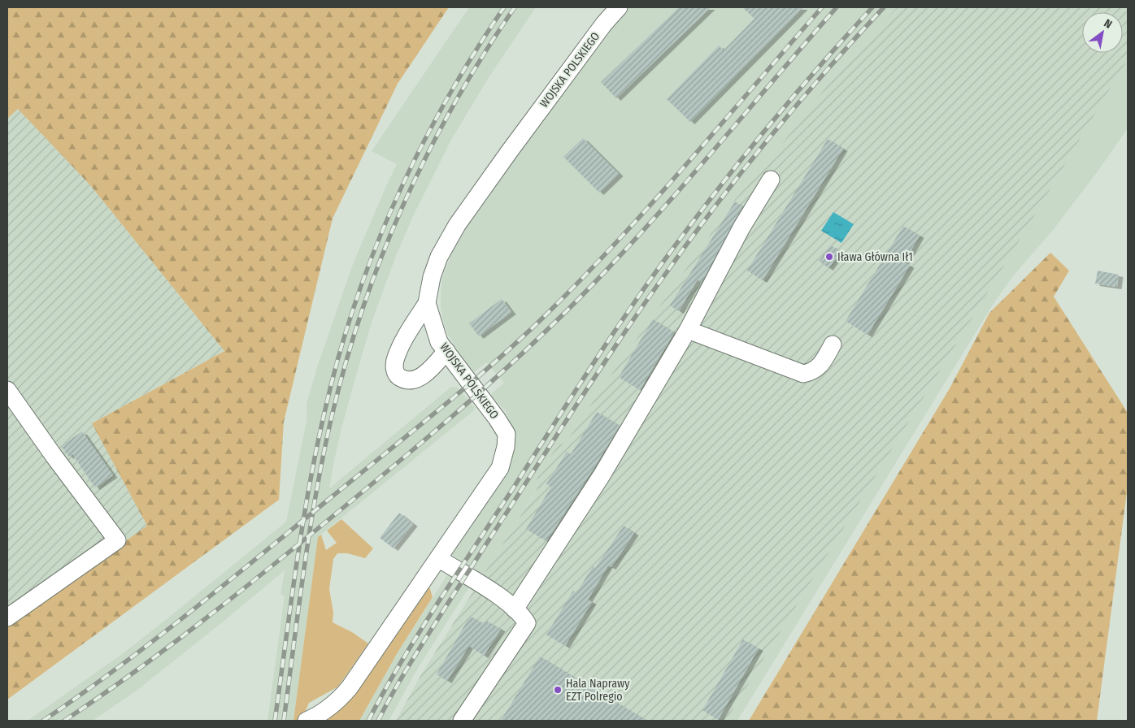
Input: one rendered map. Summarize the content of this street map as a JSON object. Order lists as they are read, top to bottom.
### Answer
{
  "streets": {
    "street": ["WOJSKA POLSKIEGO"]
  },
  "places": ["Iława Główna Ił1", "Hala Naprawy EZT Polregio"],
  "north": "top right"
}
